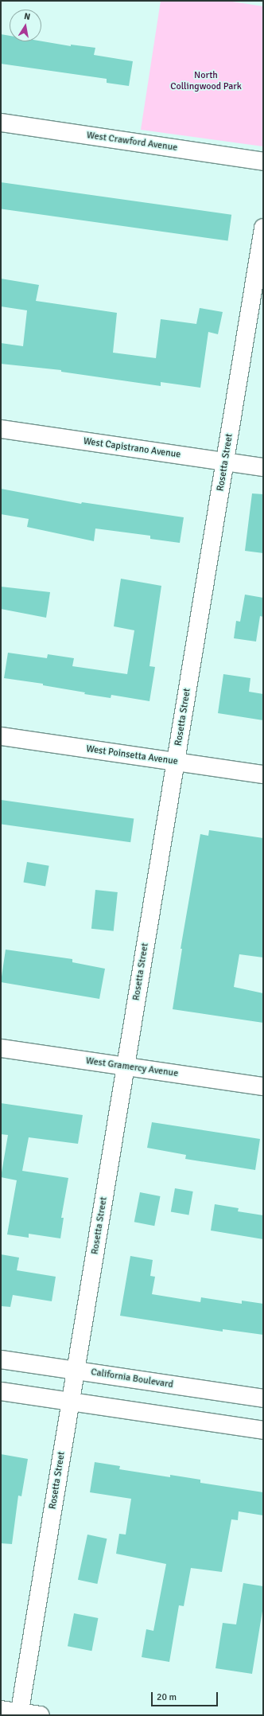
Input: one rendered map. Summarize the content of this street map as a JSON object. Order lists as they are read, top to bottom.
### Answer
{
  "streets": {
    "street": [
      "West Crawford Avenue",
      "West Capistrano Avenue",
      "Rosetta Street",
      "West Poinsetta Avenue",
      "West Gramercy Avenue",
      "California Boulevard"
    ]
  },
  "crossings": [
    ["West Capistrano Avenue", "Rosetta Street"],
    ["Rosetta Street", "West Poinsetta Avenue"],
    ["Rosetta Street", "West Gramercy Avenue"],
    ["Rosetta Street", "California Boulevard"]
  ],
  "parks": ["North Collingwood Park"],
  "scale_bar": "20 m",
  "north": "top"
}
